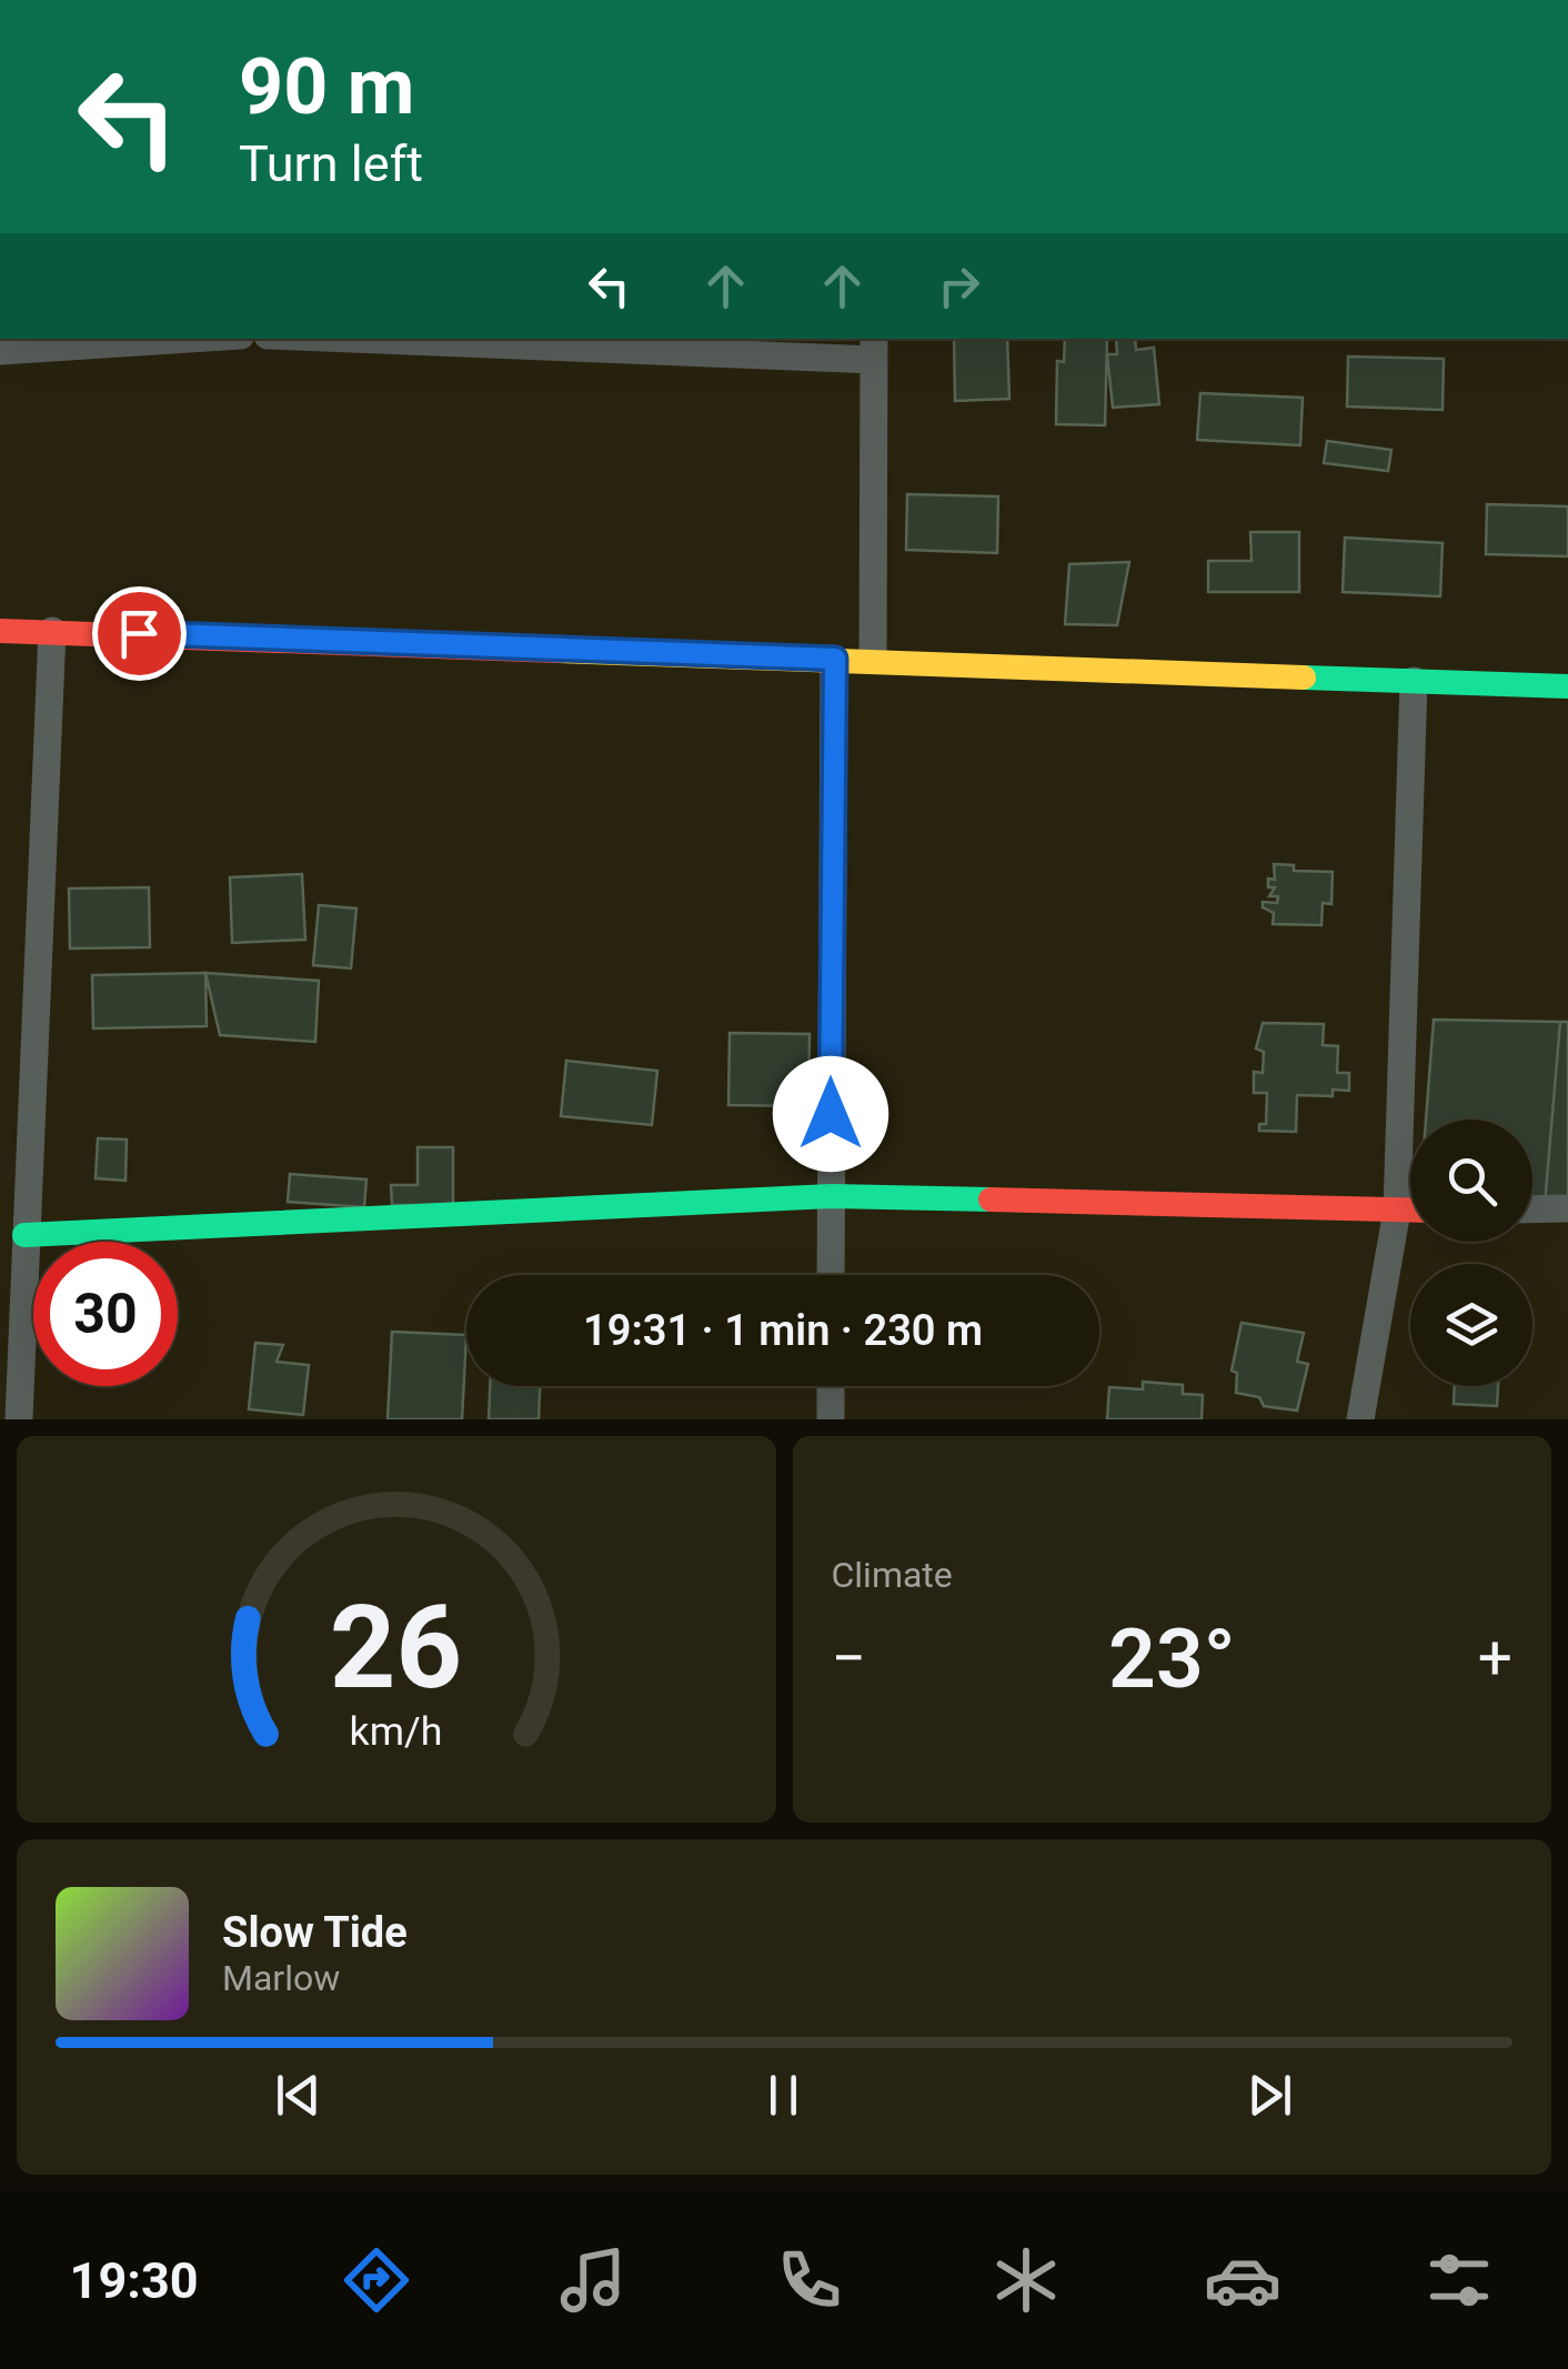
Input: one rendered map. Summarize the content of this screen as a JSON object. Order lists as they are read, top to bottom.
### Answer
{
  "page": {
    "turn": ["90 m", "Turn left"],
    "limit": "30",
    "trip": "19:31 · 1 min · 230 m",
    "tile": "Climate",
    "heat": ["−", "23°", "+"],
    "song": ["Slow Tide", "Marlow"],
    "tabs": "19:30",
    "gauge": ["26", "km/h"]
  }
}
